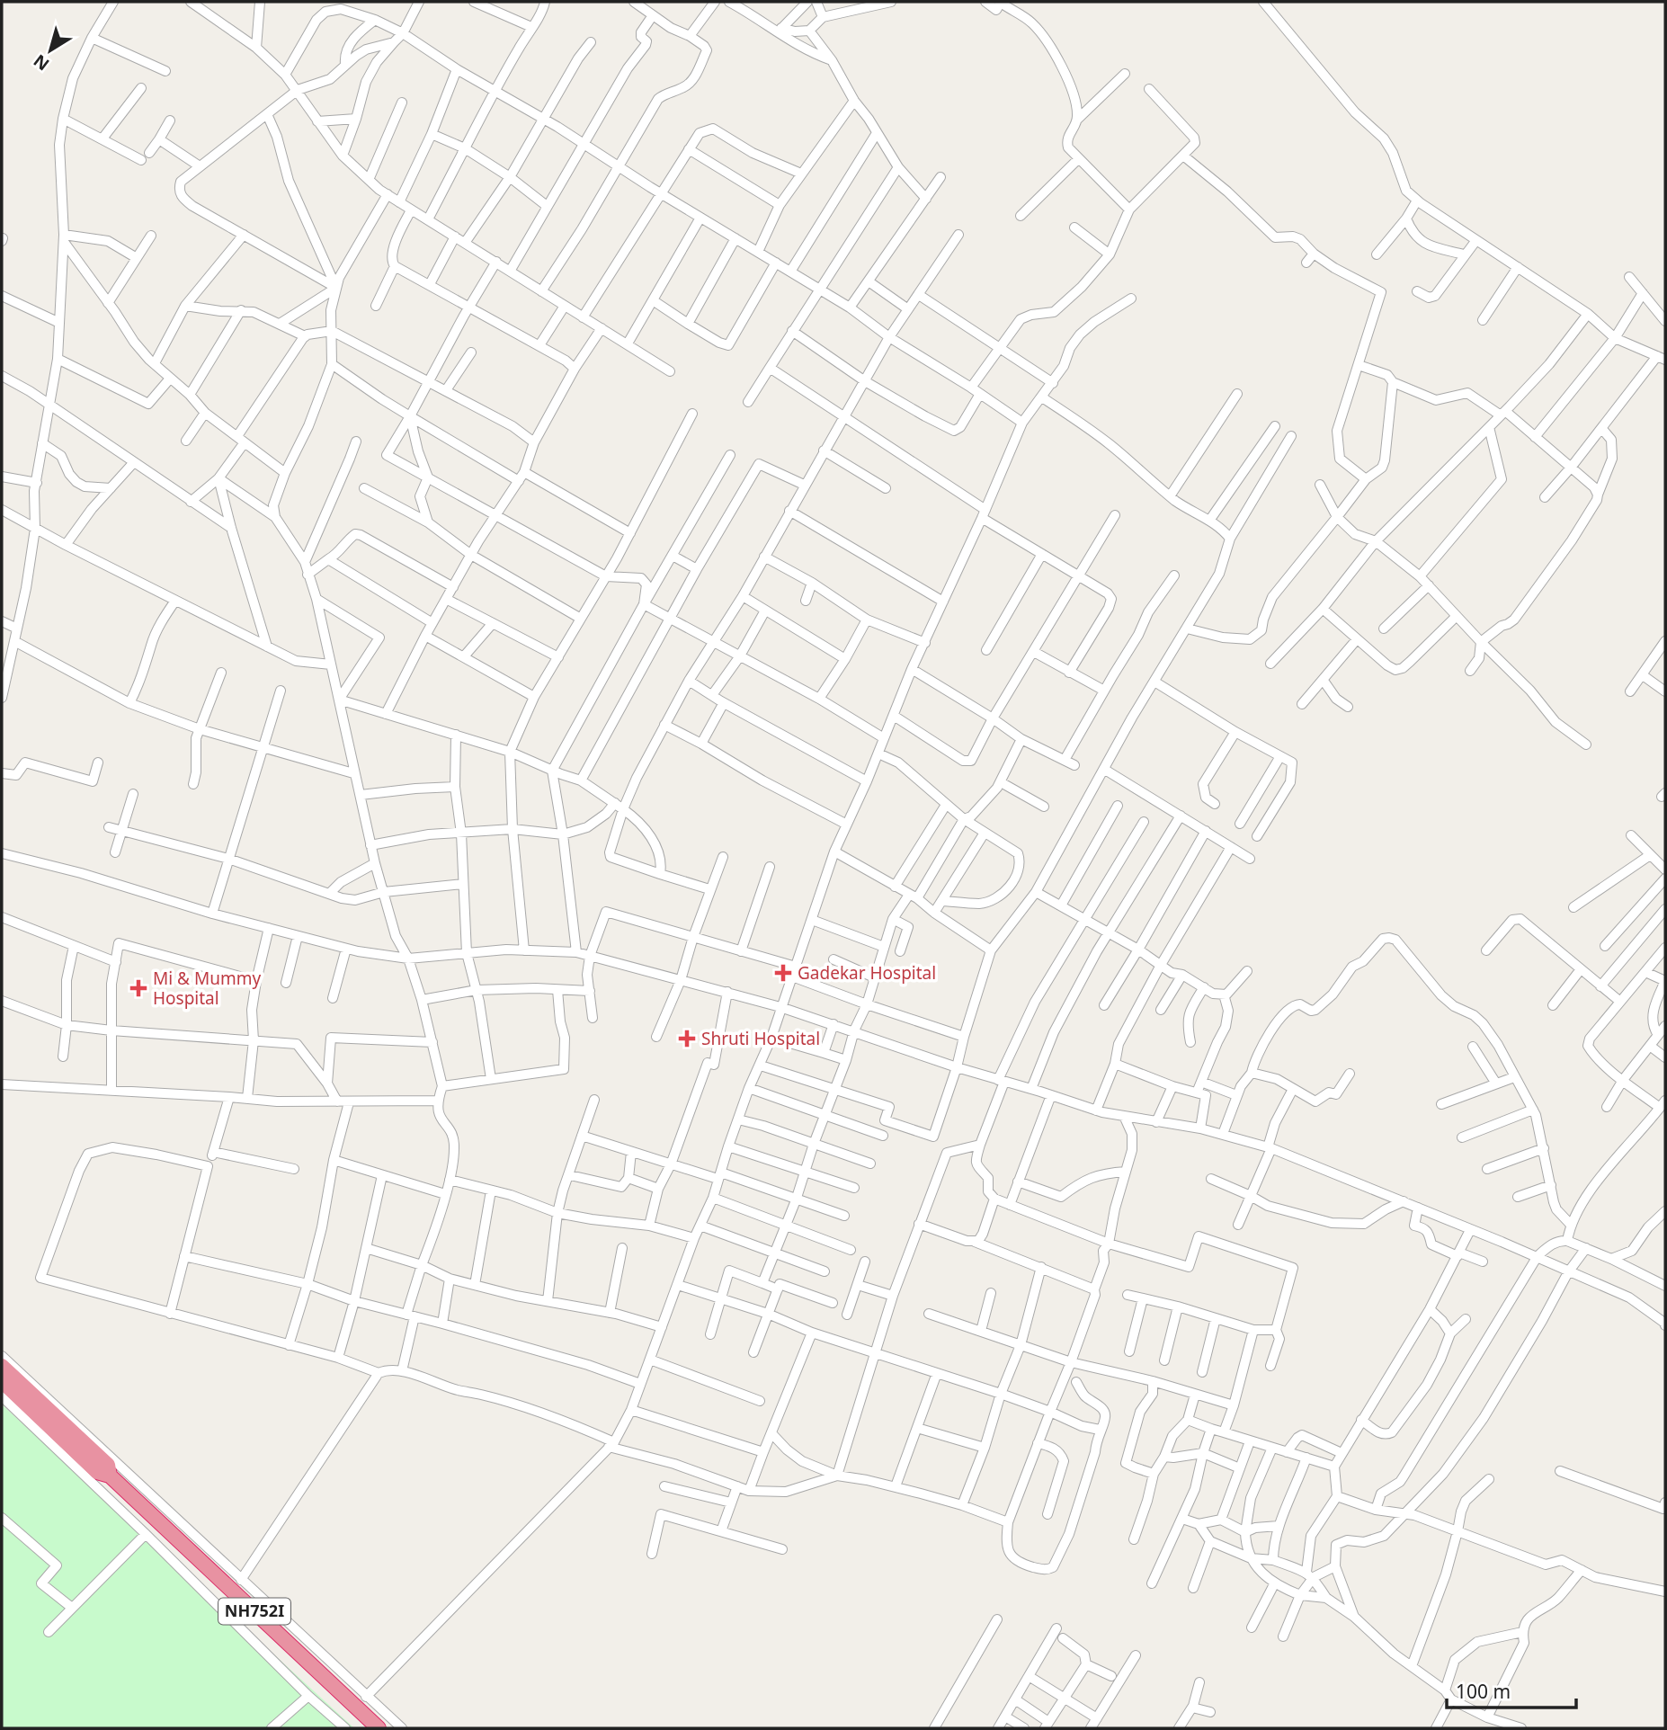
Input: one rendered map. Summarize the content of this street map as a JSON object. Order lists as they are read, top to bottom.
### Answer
{
  "streets": {
    "highway": ["NH752I"]
  },
  "places": {
    "health": ["Gadekar Hospital", "Mi & Mummy Hospital", "Shruti Hospital"]
  },
  "scale_bar": "100 m",
  "north": "bottom left"
}
